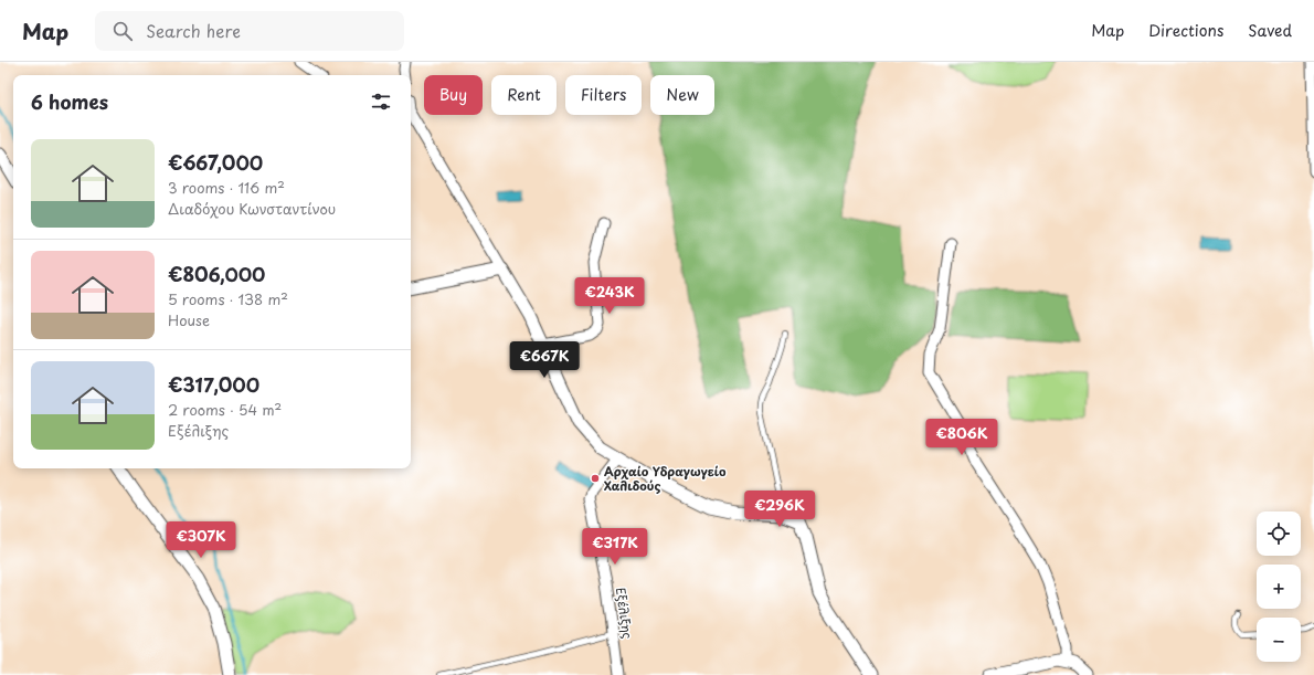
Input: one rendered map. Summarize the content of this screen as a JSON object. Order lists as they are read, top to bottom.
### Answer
{
  "streets": {
    "street": ["Εξέλιξης"]
  },
  "places": ["Αρχαίο Υδραγωγείο Χαλιδούς"],
  "page": {
    "header": "Map",
    "search": "Search here",
    "nav": ["Map", "Directions", "Saved"],
    "chip": [
      "Buy",
      "Rent",
      "Filters",
      "New"
    ],
    "heading": "6 homes",
    "list": [
      {
        "name": "€667,000",
        "note": "3 rooms · 116 m² · Διαδόχου Κωνσταντίνου"
      },
      {
        "name": "€806,000",
        "note": "5 rooms · 138 m² · House"
      },
      {
        "name": "€317,000",
        "note": "2 rooms · 54 m² · Εξέλιξης"
      }
    ],
    "price": [
      "€243K",
      "€667K",
      "€806K",
      "€296K",
      "€307K",
      "€317K"
    ],
    "map_buttons": ["+", "−"]
  }
}
